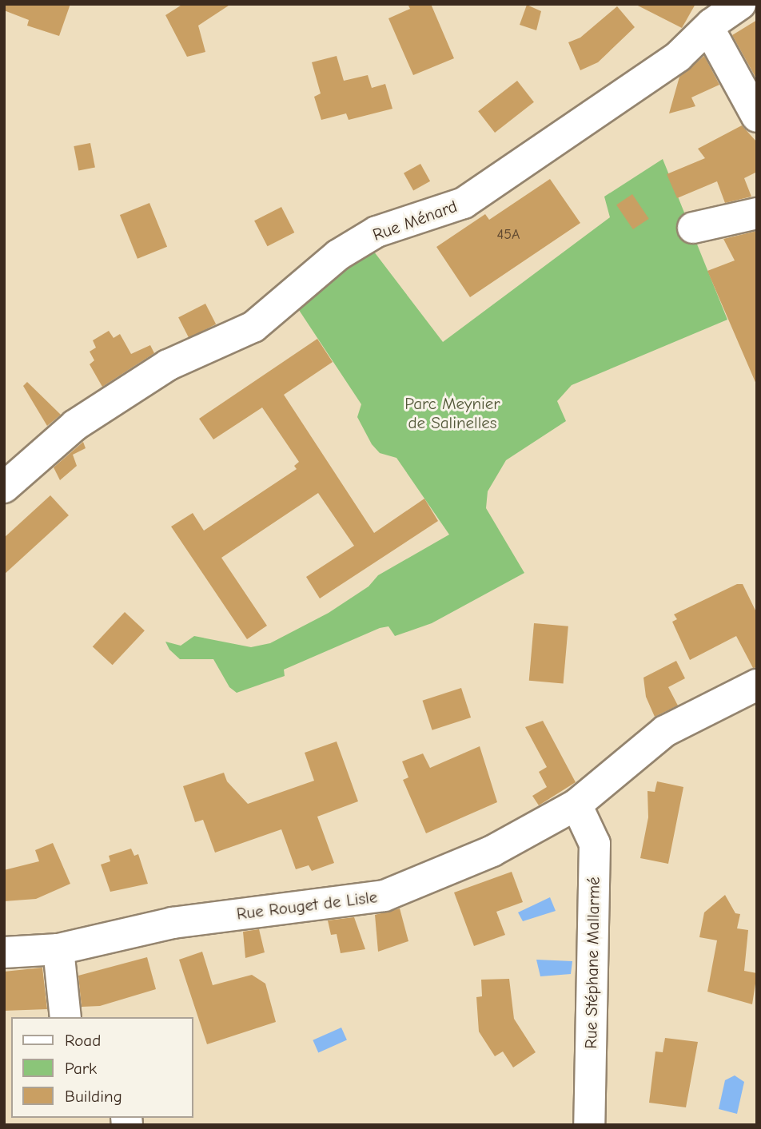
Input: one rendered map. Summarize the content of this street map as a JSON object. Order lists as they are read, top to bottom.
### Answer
{
  "streets": {
    "street": ["Rue Ménard", "Rue Rouget de Lisle", "Rue Stéphane Mallarmé"]
  },
  "crossings": [
    ["Rue Rouget de Lisle", "Rue Stéphane Mallarmé"]
  ],
  "parks": ["Parc Meynier de Salinelles"],
  "house_numbers": ["45A"],
  "legend": ["Road", "Park", "Building"]
}
